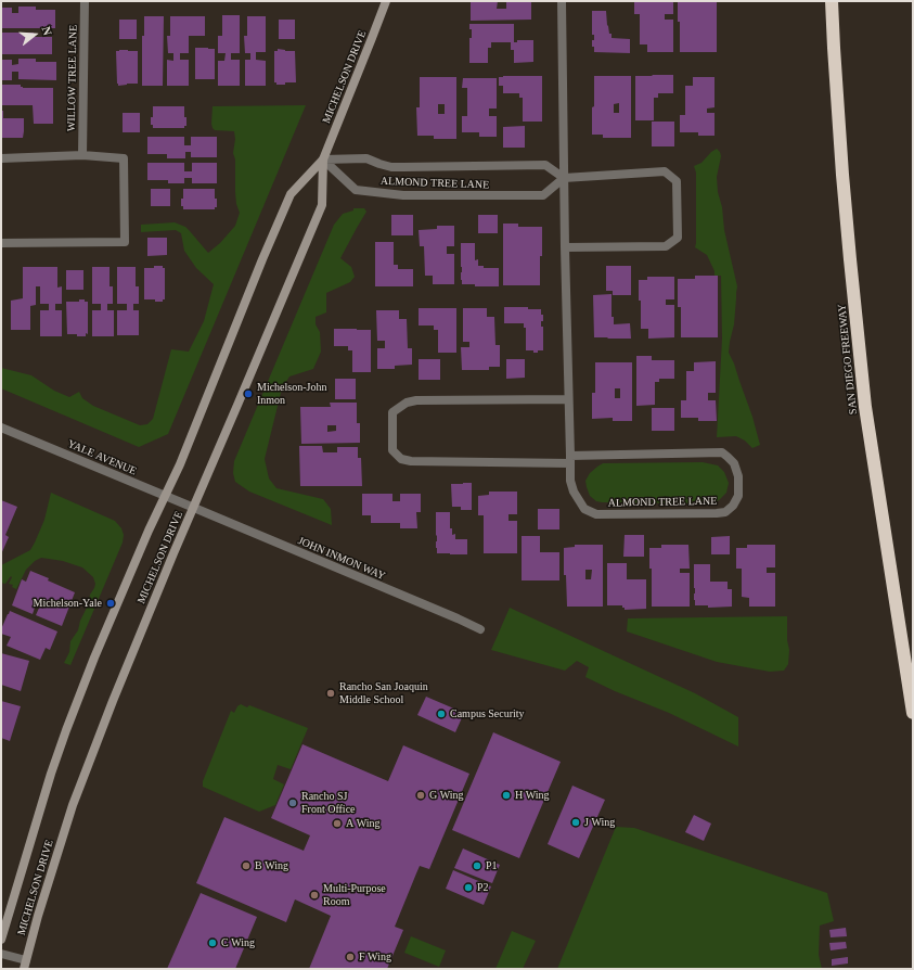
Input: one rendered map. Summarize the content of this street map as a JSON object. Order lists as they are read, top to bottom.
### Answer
{
  "streets": {
    "highway": ["SAN DIEGO FREEWAY"],
    "main road": ["MICHELSON DRIVE"],
    "street": [
      "WILLOW TREE LANE",
      "ALMOND TREE LANE",
      "YALE AVENUE",
      "JOHN INMON WAY"
    ]
  },
  "crossings": [
    ["MICHELSON DRIVE", "ALMOND TREE LANE"],
    ["MICHELSON DRIVE", "YALE AVENUE"],
    ["MICHELSON DRIVE", "JOHN INMON WAY"],
    ["YALE AVENUE", "JOHN INMON WAY"]
  ],
  "places": [
    "Michelson-John Inmon",
    "Michelson-Yale",
    "Rancho San Joaquin Middle School",
    "Campus Security",
    "G Wing",
    "H Wing",
    "Rancho SJ Front Office",
    "J Wing",
    "A Wing",
    "B Wing",
    "P1",
    "P2",
    "Multi-Purpose Room",
    "C Wing",
    "F Wing"
  ],
  "north": "right"
}
